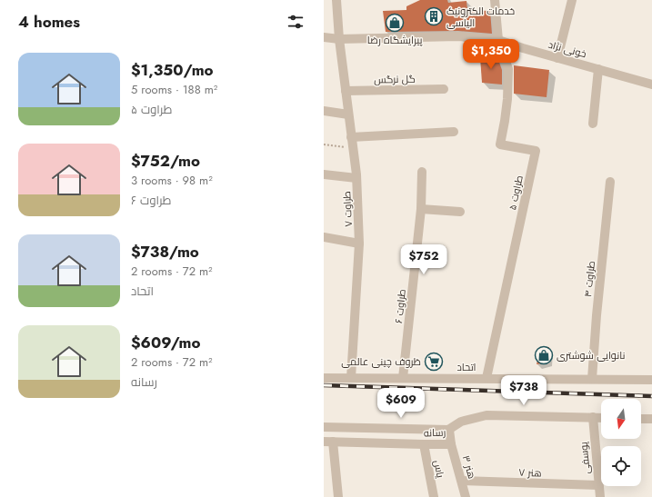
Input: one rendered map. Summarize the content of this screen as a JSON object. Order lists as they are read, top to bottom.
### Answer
{
  "streets": {
    "street": [
      "خونی نژاد",
      "گل نرگس",
      "طراوت ۵",
      "طراوت ۷",
      "طراوت ۴",
      "طراوت ۶",
      "اتحاد",
      "رسانه",
      "یوسفی",
      "هنر ۳",
      "یاس",
      "هنر ۷"
    ]
  },
  "crossings": [
    ["خونی نژاد", "طراوت ۵"],
    ["خونی نژاد", "طراوت ۷"],
    ["گل نرگس", "طراوت ۷"],
    ["طراوت ۵", "اتحاد"],
    ["طراوت ۷", "اتحاد"],
    ["طراوت ۴", "اتحاد"],
    ["طراوت ۶", "اتحاد"],
    ["رسانه", "هنر ۳"],
    ["رسانه", "یاس"],
    ["یوسفی", "هنر ۷"],
    ["هنر ۳", "هنر ۷"]
  ],
  "places": {
    "building": ["خدمات الکترونیک الیاسی"],
    "shop": ["پیرایشگاه رضا", "نانوایی شوشتری"],
    "supermarket": ["ظروف چینی عالمی"]
  },
  "north": "bottom",
  "page": {
    "heading": "4 homes",
    "price": [
      "$1,350",
      "$752",
      "$738",
      "$609"
    ],
    "list": [
      {
        "name": "$1,350/mo",
        "note": "5 rooms · 188 m² · طراوت ۵"
      },
      {
        "name": "$752/mo",
        "note": "3 rooms · 98 m² · طراوت ۶"
      },
      {
        "name": "$738/mo",
        "note": "2 rooms · 72 m² · اتحاد"
      },
      {
        "name": "$609/mo",
        "note": "2 rooms · 72 m² · رسانه"
      }
    ]
  }
}
